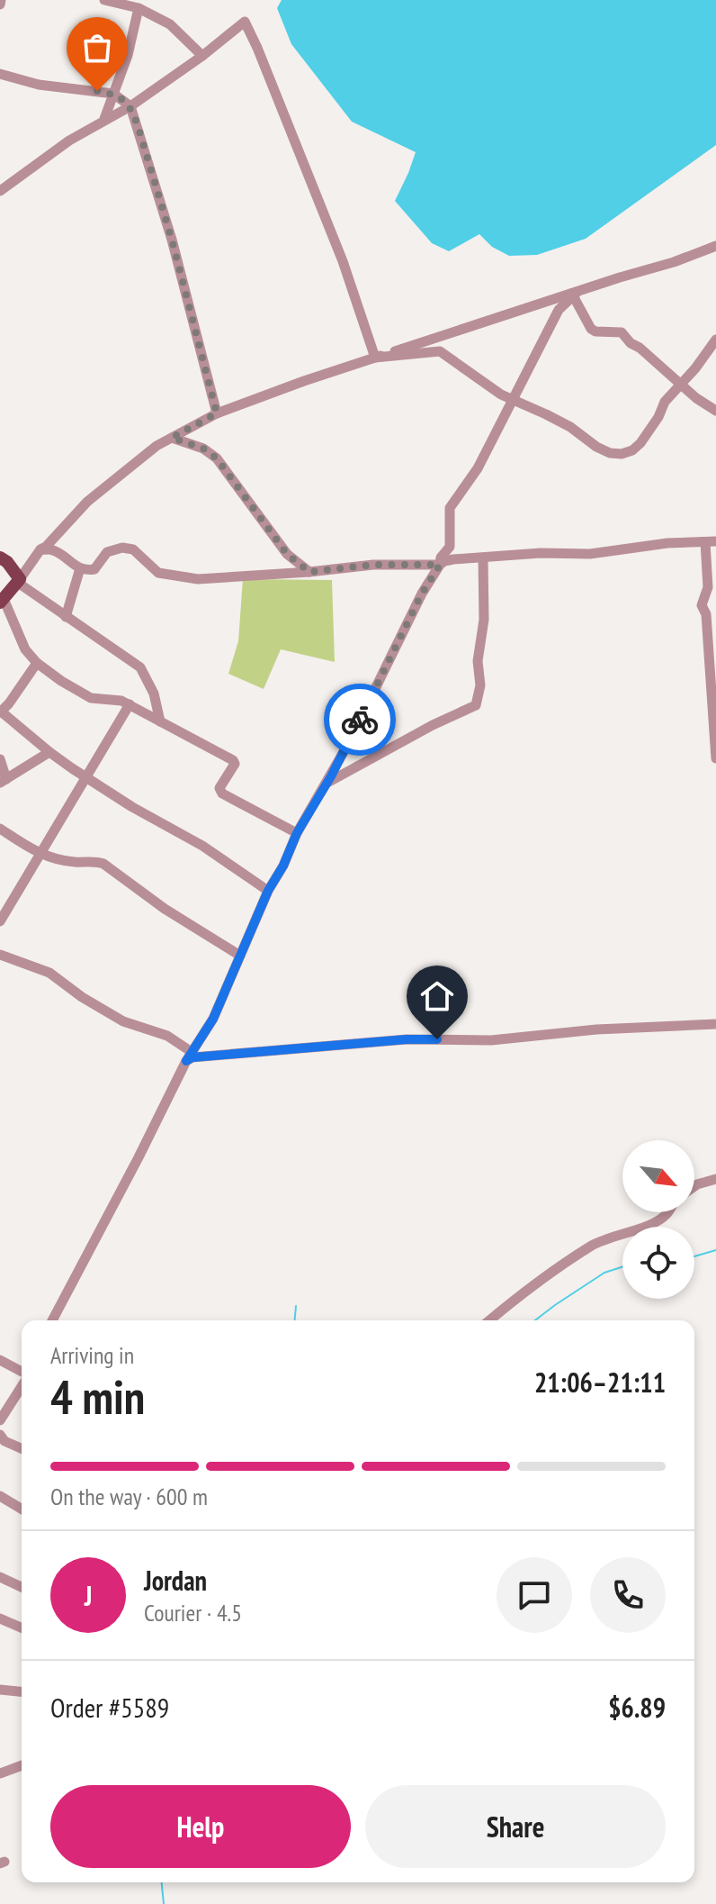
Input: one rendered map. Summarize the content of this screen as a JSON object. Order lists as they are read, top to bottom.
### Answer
{
  "north": "bottom right",
  "page": {
    "heading": ["4 min", "Arriving in", "21:06–21:11"],
    "panel": [
      "Jordan",
      "Courier · 4.5",
      "Order #5589",
      "$6.89"
    ],
    "bar": "On the way · 600 m",
    "round": "J",
    "buttons": ["Help", "Share"]
  }
}
